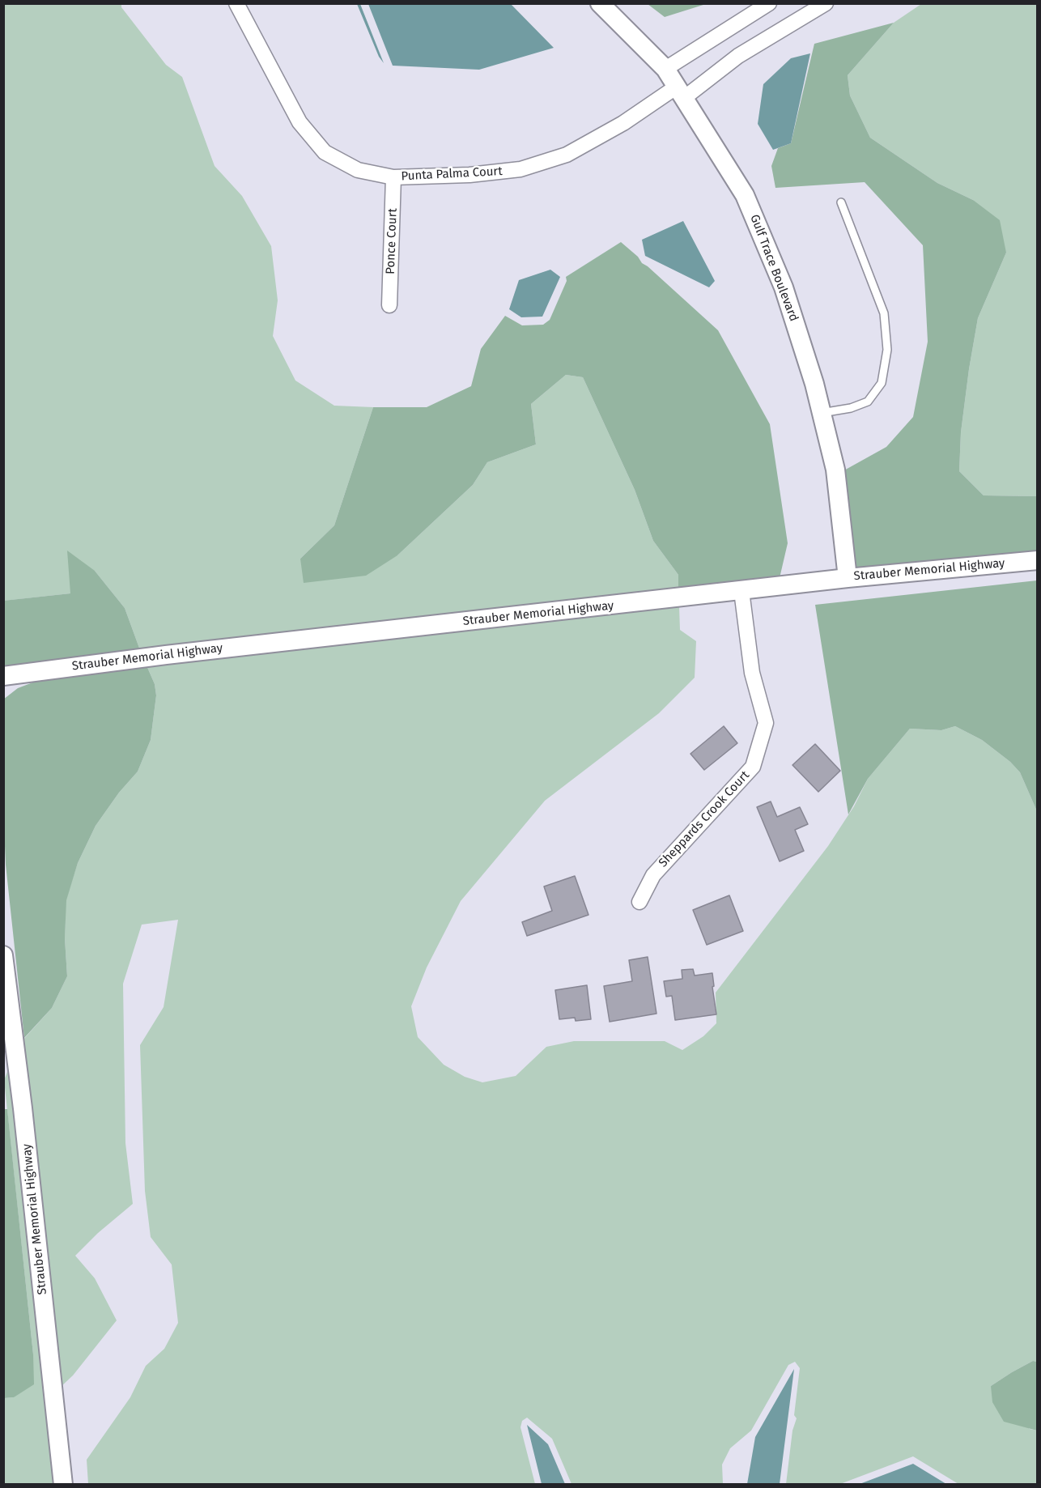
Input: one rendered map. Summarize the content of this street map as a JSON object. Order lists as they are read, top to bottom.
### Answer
{
  "streets": {
    "street": [
      "Punta Palma Court",
      "Ponce Court",
      "Gulf Trace Boulevard",
      "Strauber Memorial Highway",
      "Sheppards Crook Court"
    ]
  },
  "crossings": [
    ["Punta Palma Court", "Ponce Court"],
    ["Punta Palma Court", "Gulf Trace Boulevard"],
    ["Gulf Trace Boulevard", "Strauber Memorial Highway"],
    ["Strauber Memorial Highway", "Sheppards Crook Court"]
  ]
}
